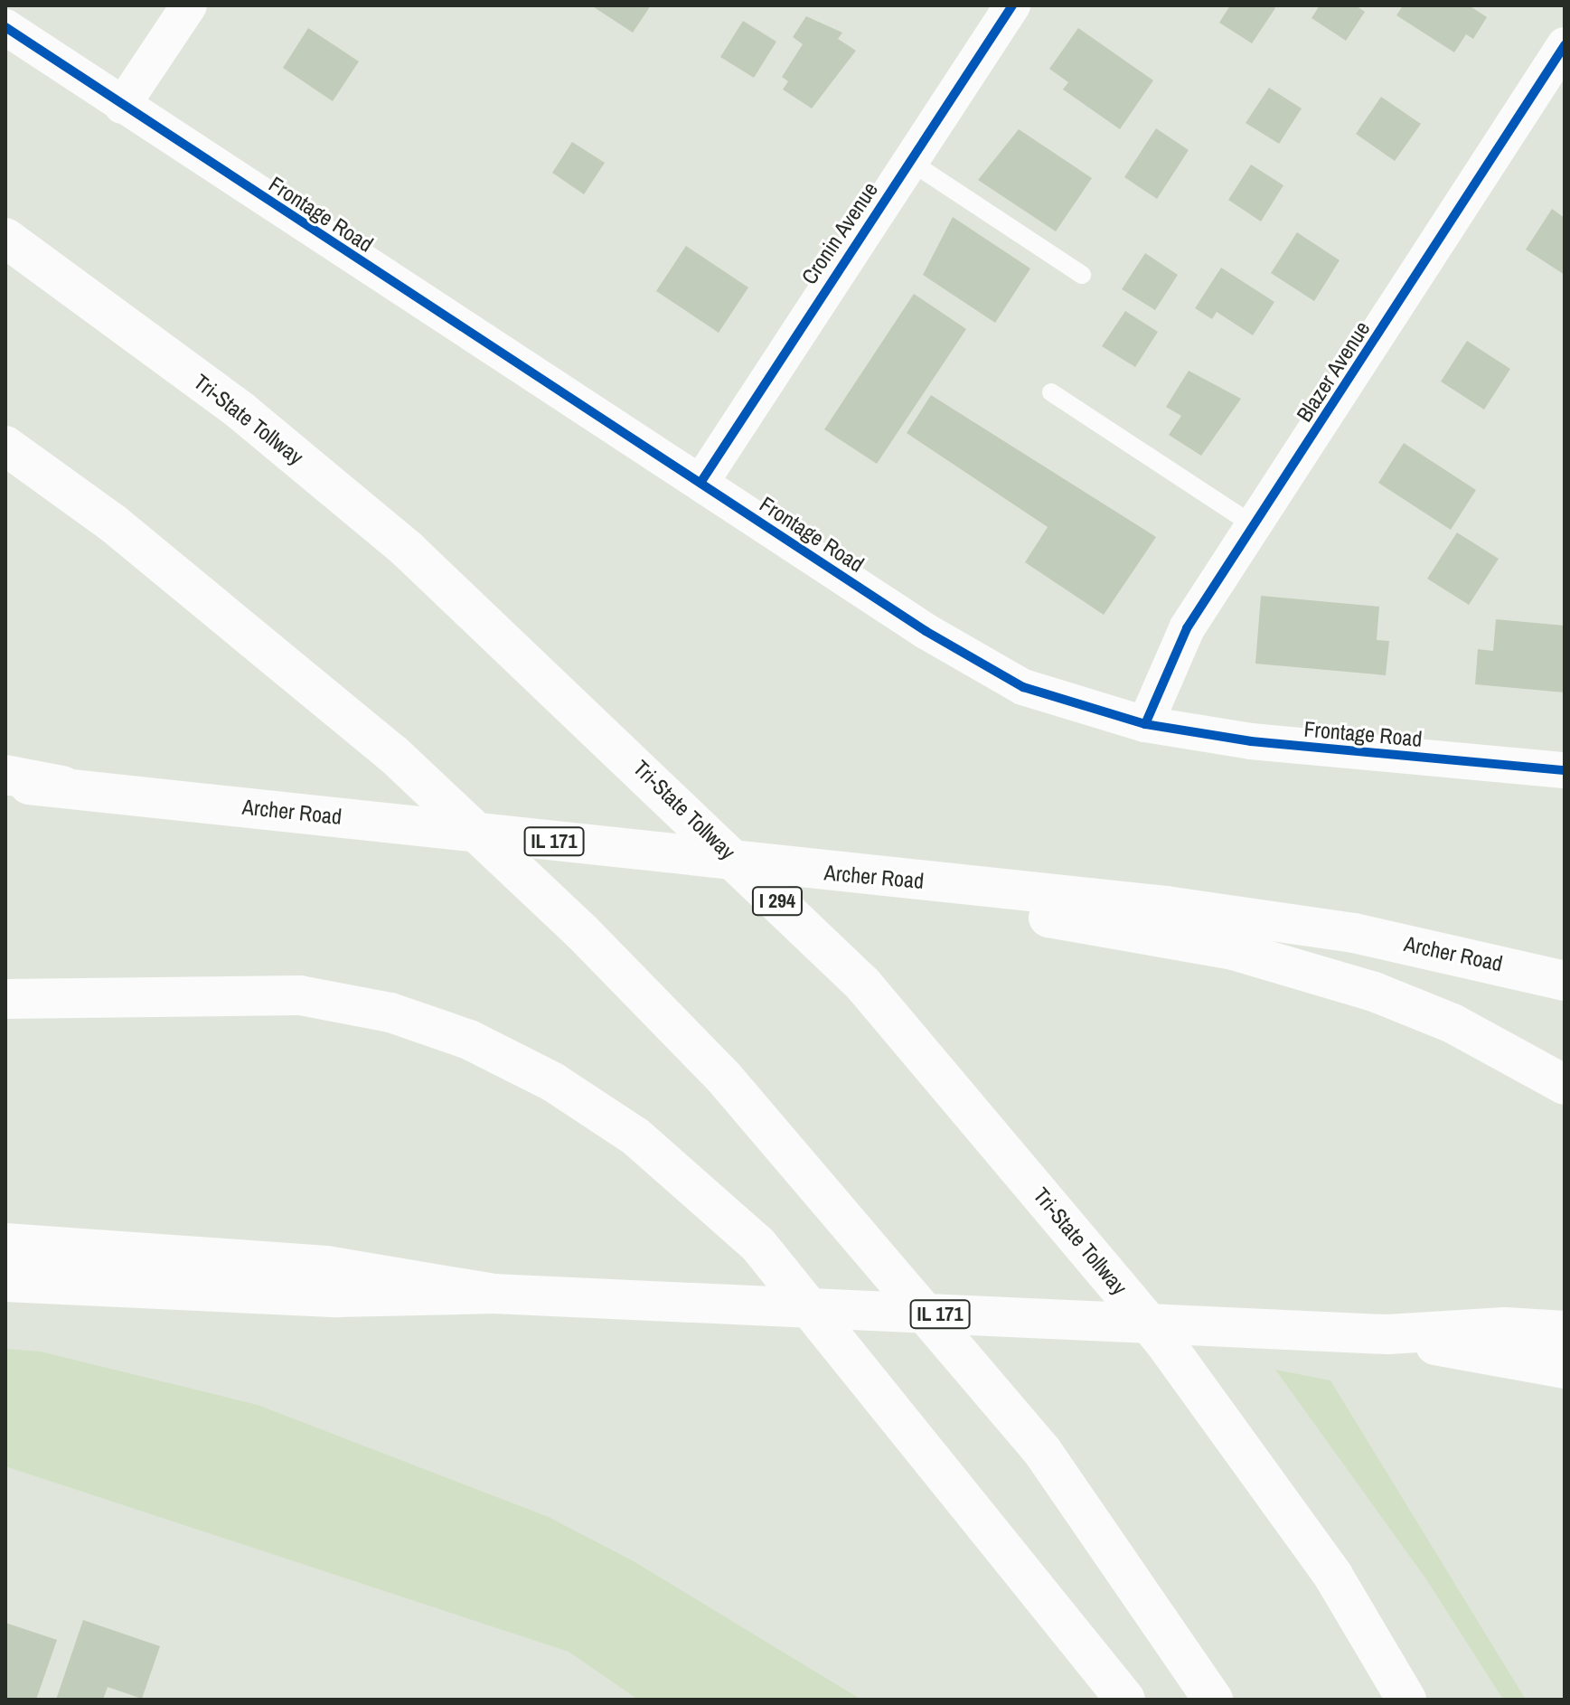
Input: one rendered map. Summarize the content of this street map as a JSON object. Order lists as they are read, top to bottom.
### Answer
{
  "streets": {
    "main road": [
      "Tri-State Tollway",
      "Archer Road",
      "IL 171",
      "I 294"
    ],
    "street": ["Frontage Road", "Cronin Avenue", "Blazer Avenue"]
  },
  "crossings": [
    ["Frontage Road", "Cronin Avenue"],
    ["Frontage Road", "Blazer Avenue"]
  ]
}
